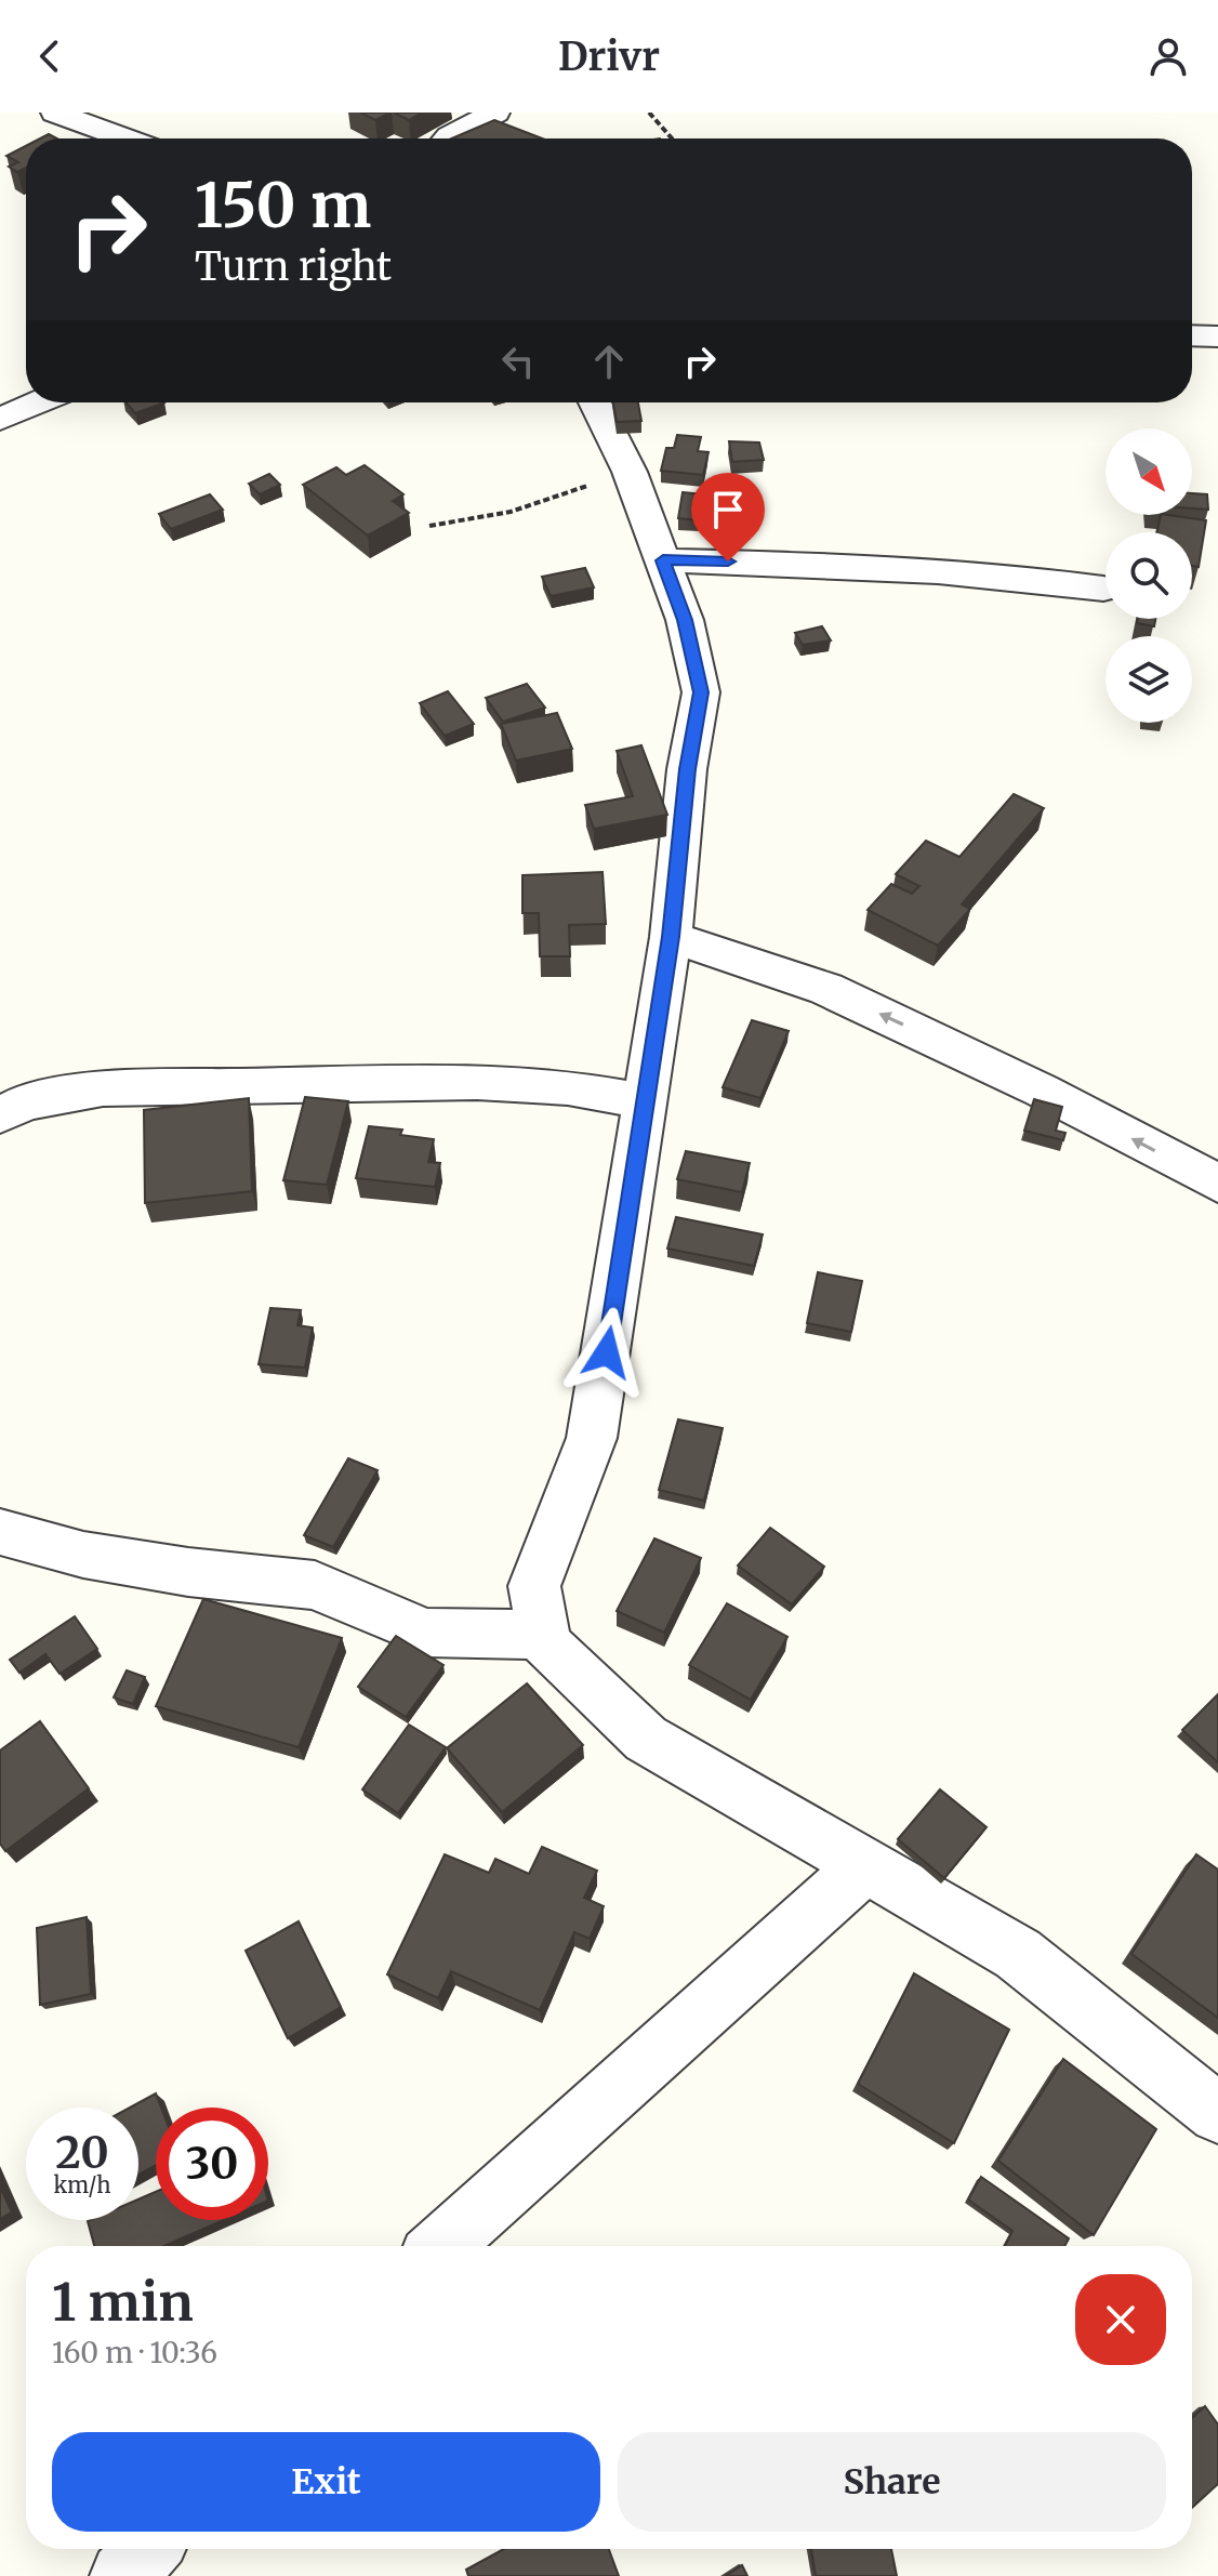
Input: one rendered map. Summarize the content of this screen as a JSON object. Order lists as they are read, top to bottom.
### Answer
{
  "north": "bottom right",
  "page": {
    "header": "Drivr",
    "turn": ["150 m", "Turn right"],
    "speed": "20 km/h",
    "limit": "30",
    "heading": ["1 min", "160 m · 10:36"],
    "buttons": ["Exit", "Share"]
  }
}
